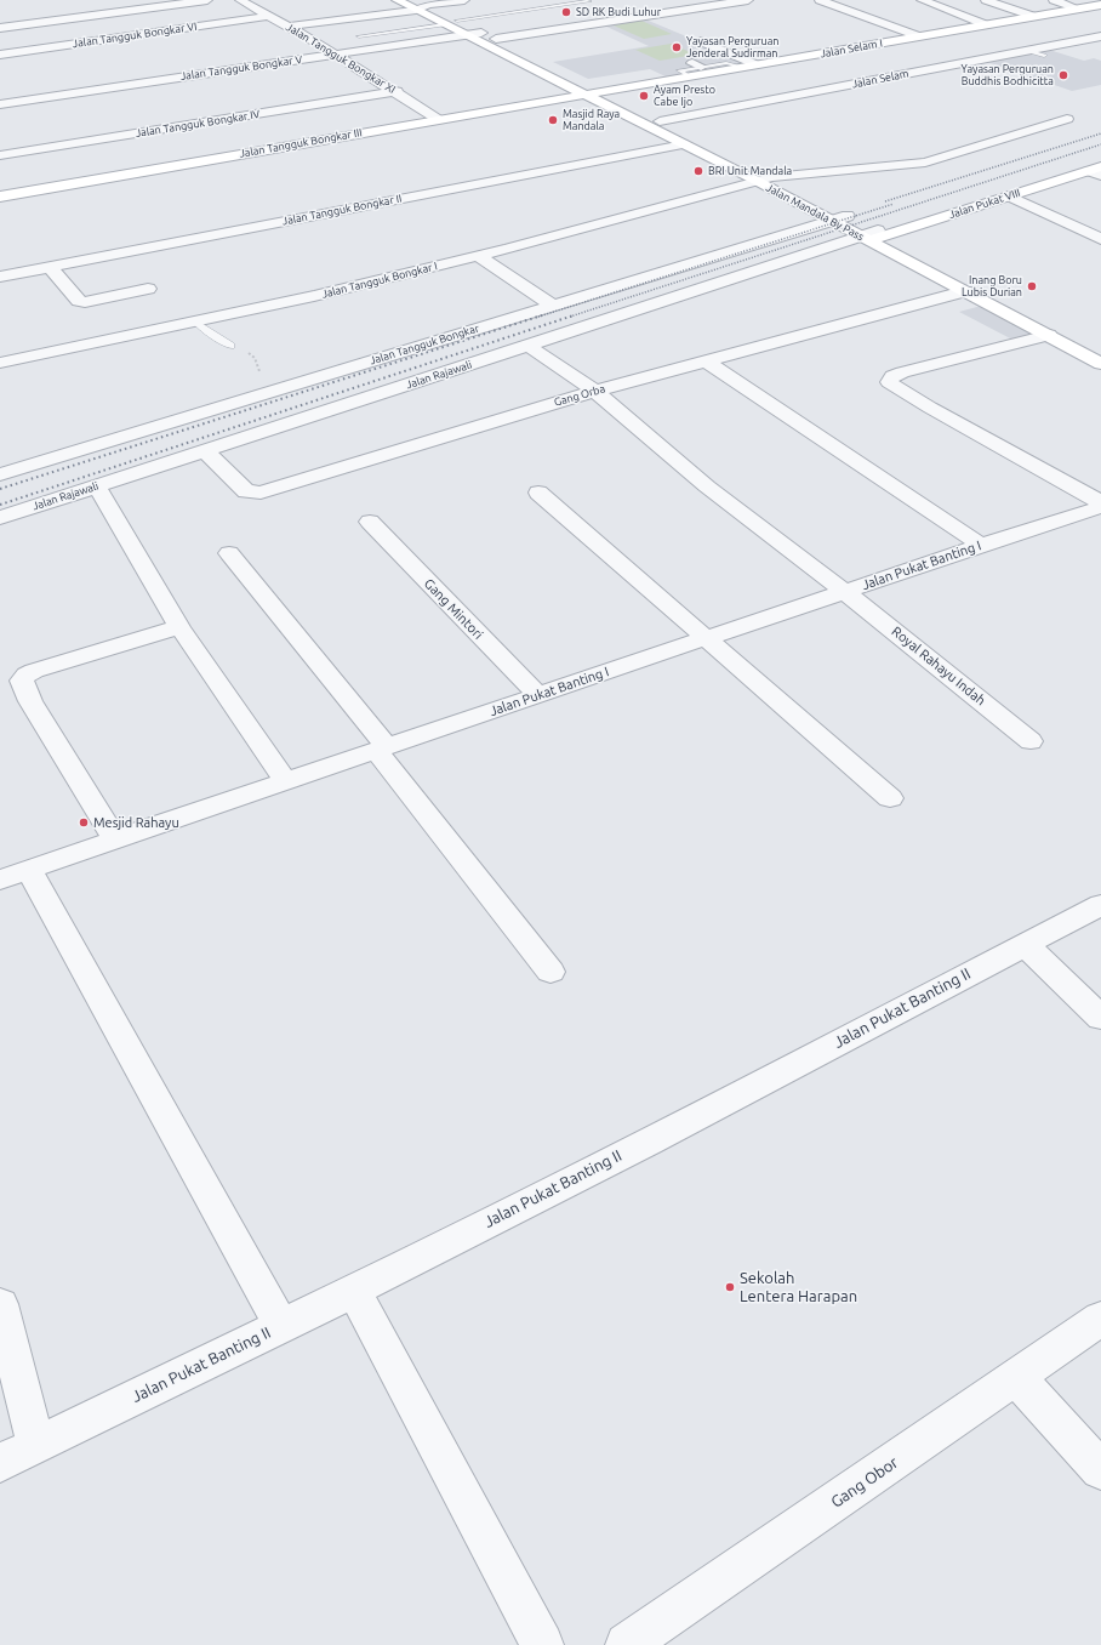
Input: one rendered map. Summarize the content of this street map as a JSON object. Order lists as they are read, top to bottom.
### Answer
{
  "streets": {
    "street": [
      "Jalan Tangguk Bongkar VI",
      "Jalan Selam I",
      "Jalan Tangguk Bongkar XI",
      "Jalan Tangguk Bongkar V",
      "Jalan Selam",
      "Jalan Tangguk Bongkar IV",
      "Jalan Tangguk Bongkar III",
      "Jalan Pukat VIII",
      "Jalan Tangguk Bongkar II",
      "Jalan Mandala By Pass",
      "Jalan Tangguk Bongkar I",
      "Jalan Tangguk Bongkar",
      "Jalan Rajawali",
      "Gang Orba",
      "Jalan Pukat Banting I",
      "Gang Mintori",
      "Royal Rahayu Indah",
      "Jalan Pukat Banting II",
      "Gang Obor"
    ]
  },
  "crossings": [
    ["Jalan Tangguk Bongkar VI", "Jalan Tangguk Bongkar XI"],
    ["Jalan Selam I", "Jalan Tangguk Bongkar III"],
    ["Jalan Selam I", "Jalan Mandala By Pass"],
    ["Jalan Tangguk Bongkar XI", "Jalan Tangguk Bongkar V"],
    ["Jalan Tangguk Bongkar XI", "Jalan Tangguk Bongkar IV"],
    ["Jalan Tangguk Bongkar XI", "Jalan Tangguk Bongkar III"],
    ["Jalan Tangguk Bongkar V", "Jalan Mandala By Pass"],
    ["Jalan Selam", "Jalan Mandala By Pass"],
    ["Jalan Tangguk Bongkar III", "Jalan Mandala By Pass"],
    ["Jalan Pukat VIII", "Jalan Mandala By Pass"],
    ["Jalan Pukat VIII", "Jalan Rajawali"],
    ["Jalan Tangguk Bongkar II", "Jalan Mandala By Pass"],
    ["Jalan Mandala By Pass", "Jalan Tangguk Bongkar I"],
    ["Jalan Mandala By Pass", "Jalan Tangguk Bongkar"],
    ["Jalan Mandala By Pass", "Jalan Rajawali"],
    ["Jalan Mandala By Pass", "Gang Orba"],
    ["Jalan Rajawali", "Royal Rahayu Indah"],
    ["Gang Orba", "Royal Rahayu Indah"],
    ["Jalan Pukat Banting I", "Gang Mintori"],
    ["Jalan Pukat Banting I", "Royal Rahayu Indah"]
  ],
  "places": [
    "SD RK Budi Luhur",
    "Yayasan Perguruan Jenderal Sudirman",
    "Yayasan Perguruan Buddhis Bodhicitta",
    "Ayam Presto Cabe Ijo",
    "Masjid Raya Mandala",
    "BRI Unit Mandala",
    "Inang Boru Lubis Durian",
    "Mesjid Rahayu",
    "Sekolah Lentera Harapan"
  ]
}
